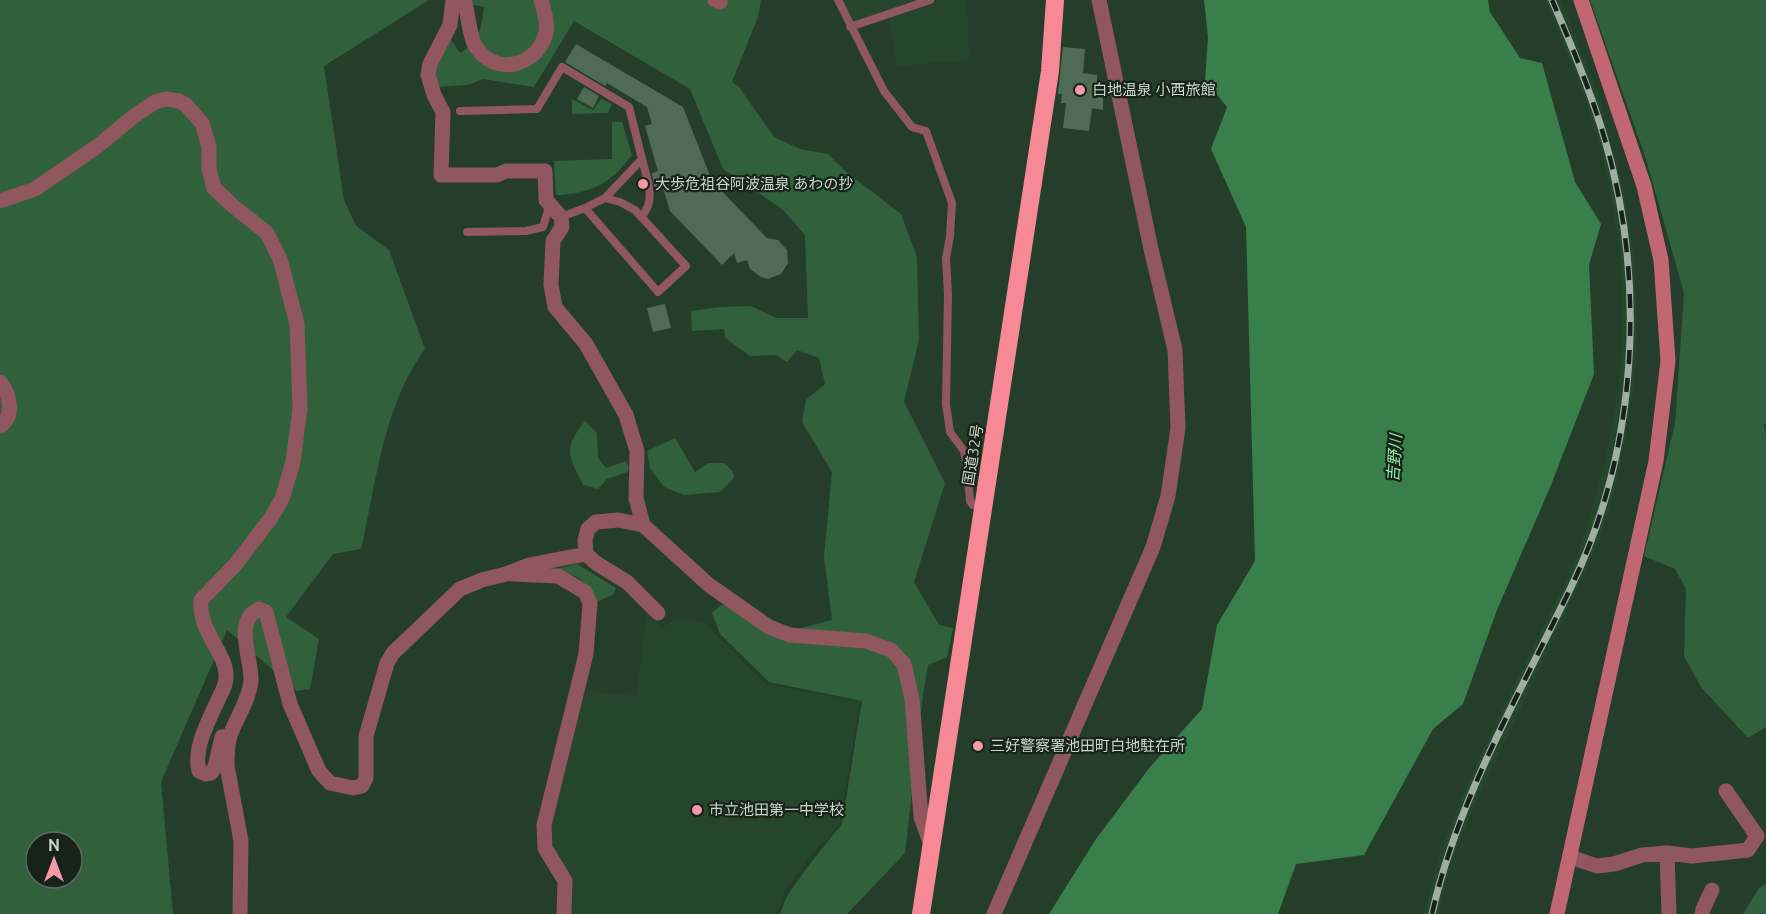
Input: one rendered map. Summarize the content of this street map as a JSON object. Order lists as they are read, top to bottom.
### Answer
{
  "streets": {
    "highway": ["国道32号"]
  },
  "water": ["吉野川"],
  "places": [
    "白地温泉 小西旅館",
    "大歩危祖谷阿波温泉 あわの抄",
    "三好警察署池田町白地駐在所",
    "市立池田第一中学校"
  ],
  "north": "top"
}
